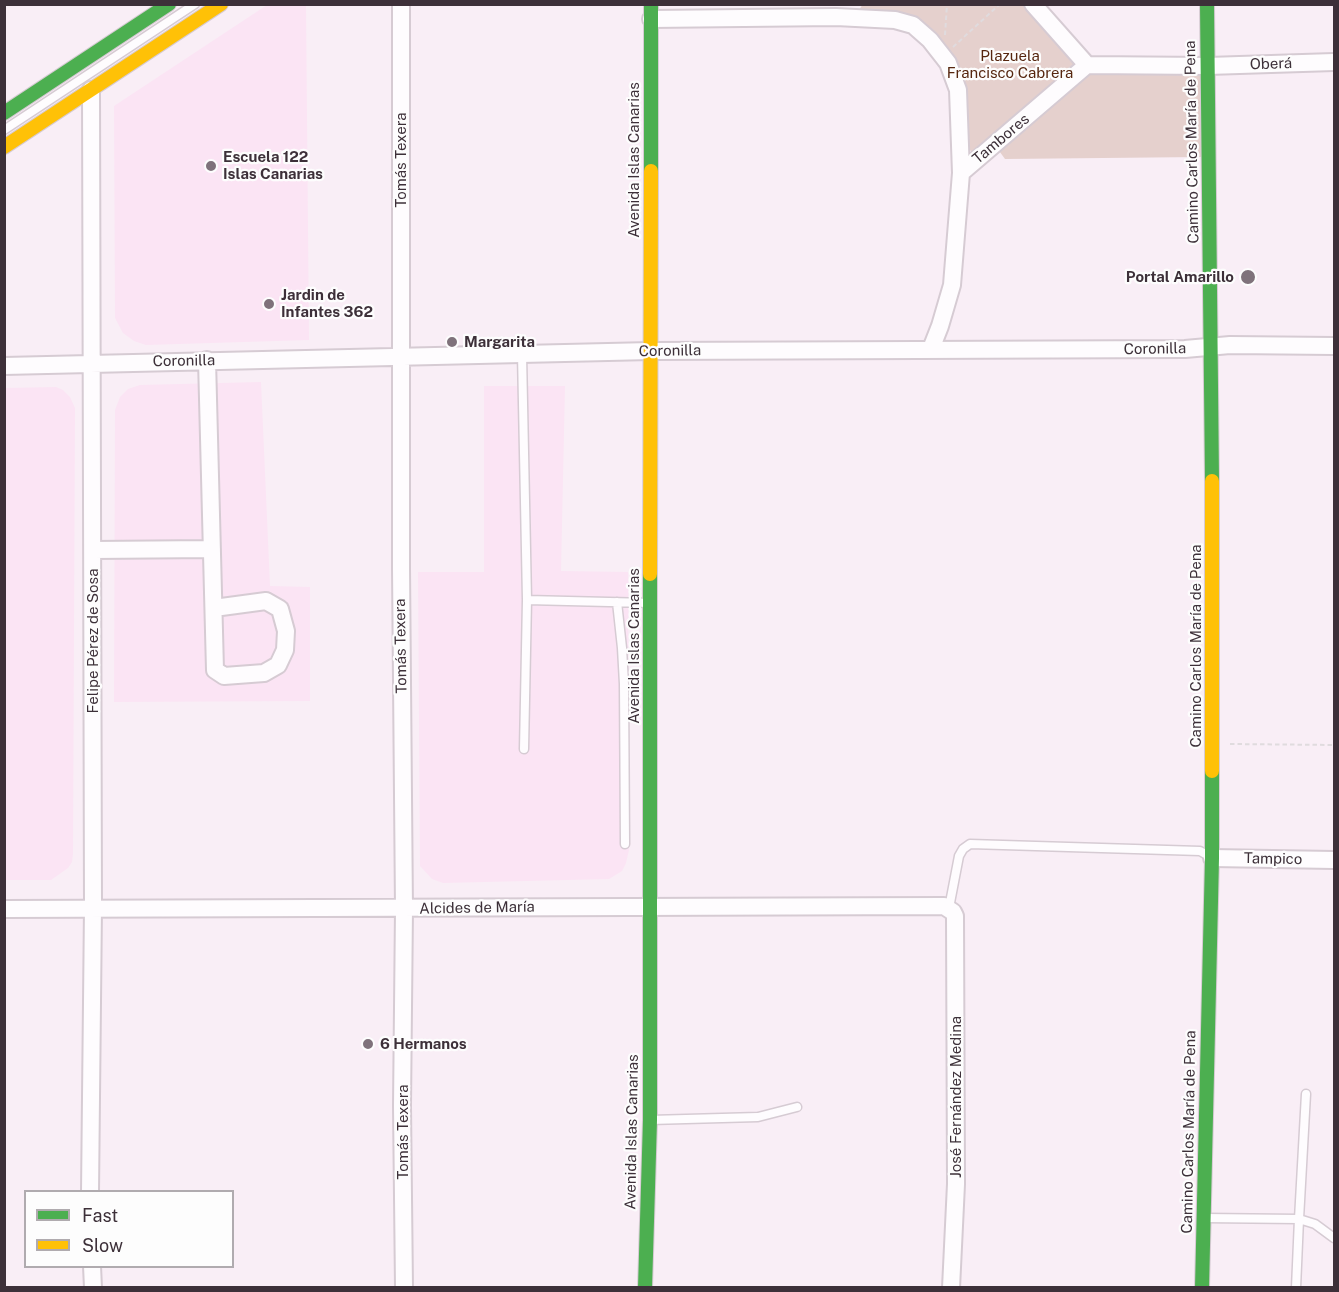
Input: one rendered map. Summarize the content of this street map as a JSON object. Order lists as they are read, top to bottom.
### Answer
{
  "streets": {
    "street": [
      "Oberá",
      "Tambores",
      "Camino Carlos María de Pena",
      "Tomás Texera",
      "Avenida Islas Canarias",
      "Coronilla",
      "Felipe Pérez de Sosa",
      "Tampico",
      "Alcides de María",
      "José Fernández Medina"
    ]
  },
  "crossings": [
    ["Oberá", "Tambores"],
    ["Oberá", "Camino Carlos María de Pena"],
    ["Tambores", "Avenida Islas Canarias"],
    ["Camino Carlos María de Pena", "Coronilla"],
    ["Camino Carlos María de Pena", "Tampico"],
    ["Tomás Texera", "Coronilla"],
    ["Tomás Texera", "Alcides de María"],
    ["Avenida Islas Canarias", "Coronilla"],
    ["Avenida Islas Canarias", "Alcides de María"],
    ["Coronilla", "Felipe Pérez de Sosa"],
    ["Felipe Pérez de Sosa", "Alcides de María"],
    ["Alcides de María", "José Fernández Medina"]
  ],
  "parks": ["Plazuela Francisco Cabrera"],
  "places": [
    "Escuela 122 Islas Canarias",
    "Portal Amarillo",
    "Jardin de Infantes 362",
    "Margarita",
    "6 Hermanos"
  ],
  "legend": ["Fast", "Slow"]
}
